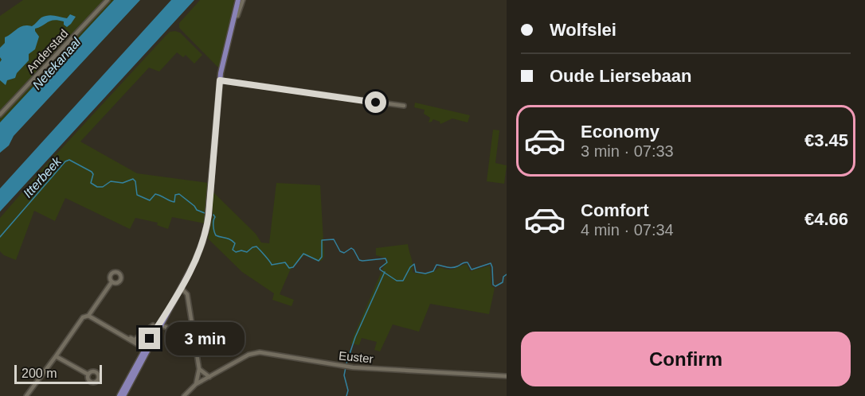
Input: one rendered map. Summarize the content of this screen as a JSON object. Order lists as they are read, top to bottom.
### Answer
{
  "streets": {
    "street": ["Anderstad", "Euster"]
  },
  "water": ["Netekanaal", "Itterbeek"],
  "scale_bar": "200 m",
  "page": {
    "banner": ["Wolfslei", "Oude Liersebaan"],
    "list": [
      {
        "name": "Economy",
        "note": "3 min · 07:33",
        "value": "€3.45"
      },
      {
        "name": "Comfort",
        "note": "4 min · 07:34",
        "value": "€4.66"
      }
    ],
    "bubble": "3 min",
    "buttons": "Confirm",
    "scale": "200 m"
  }
}
